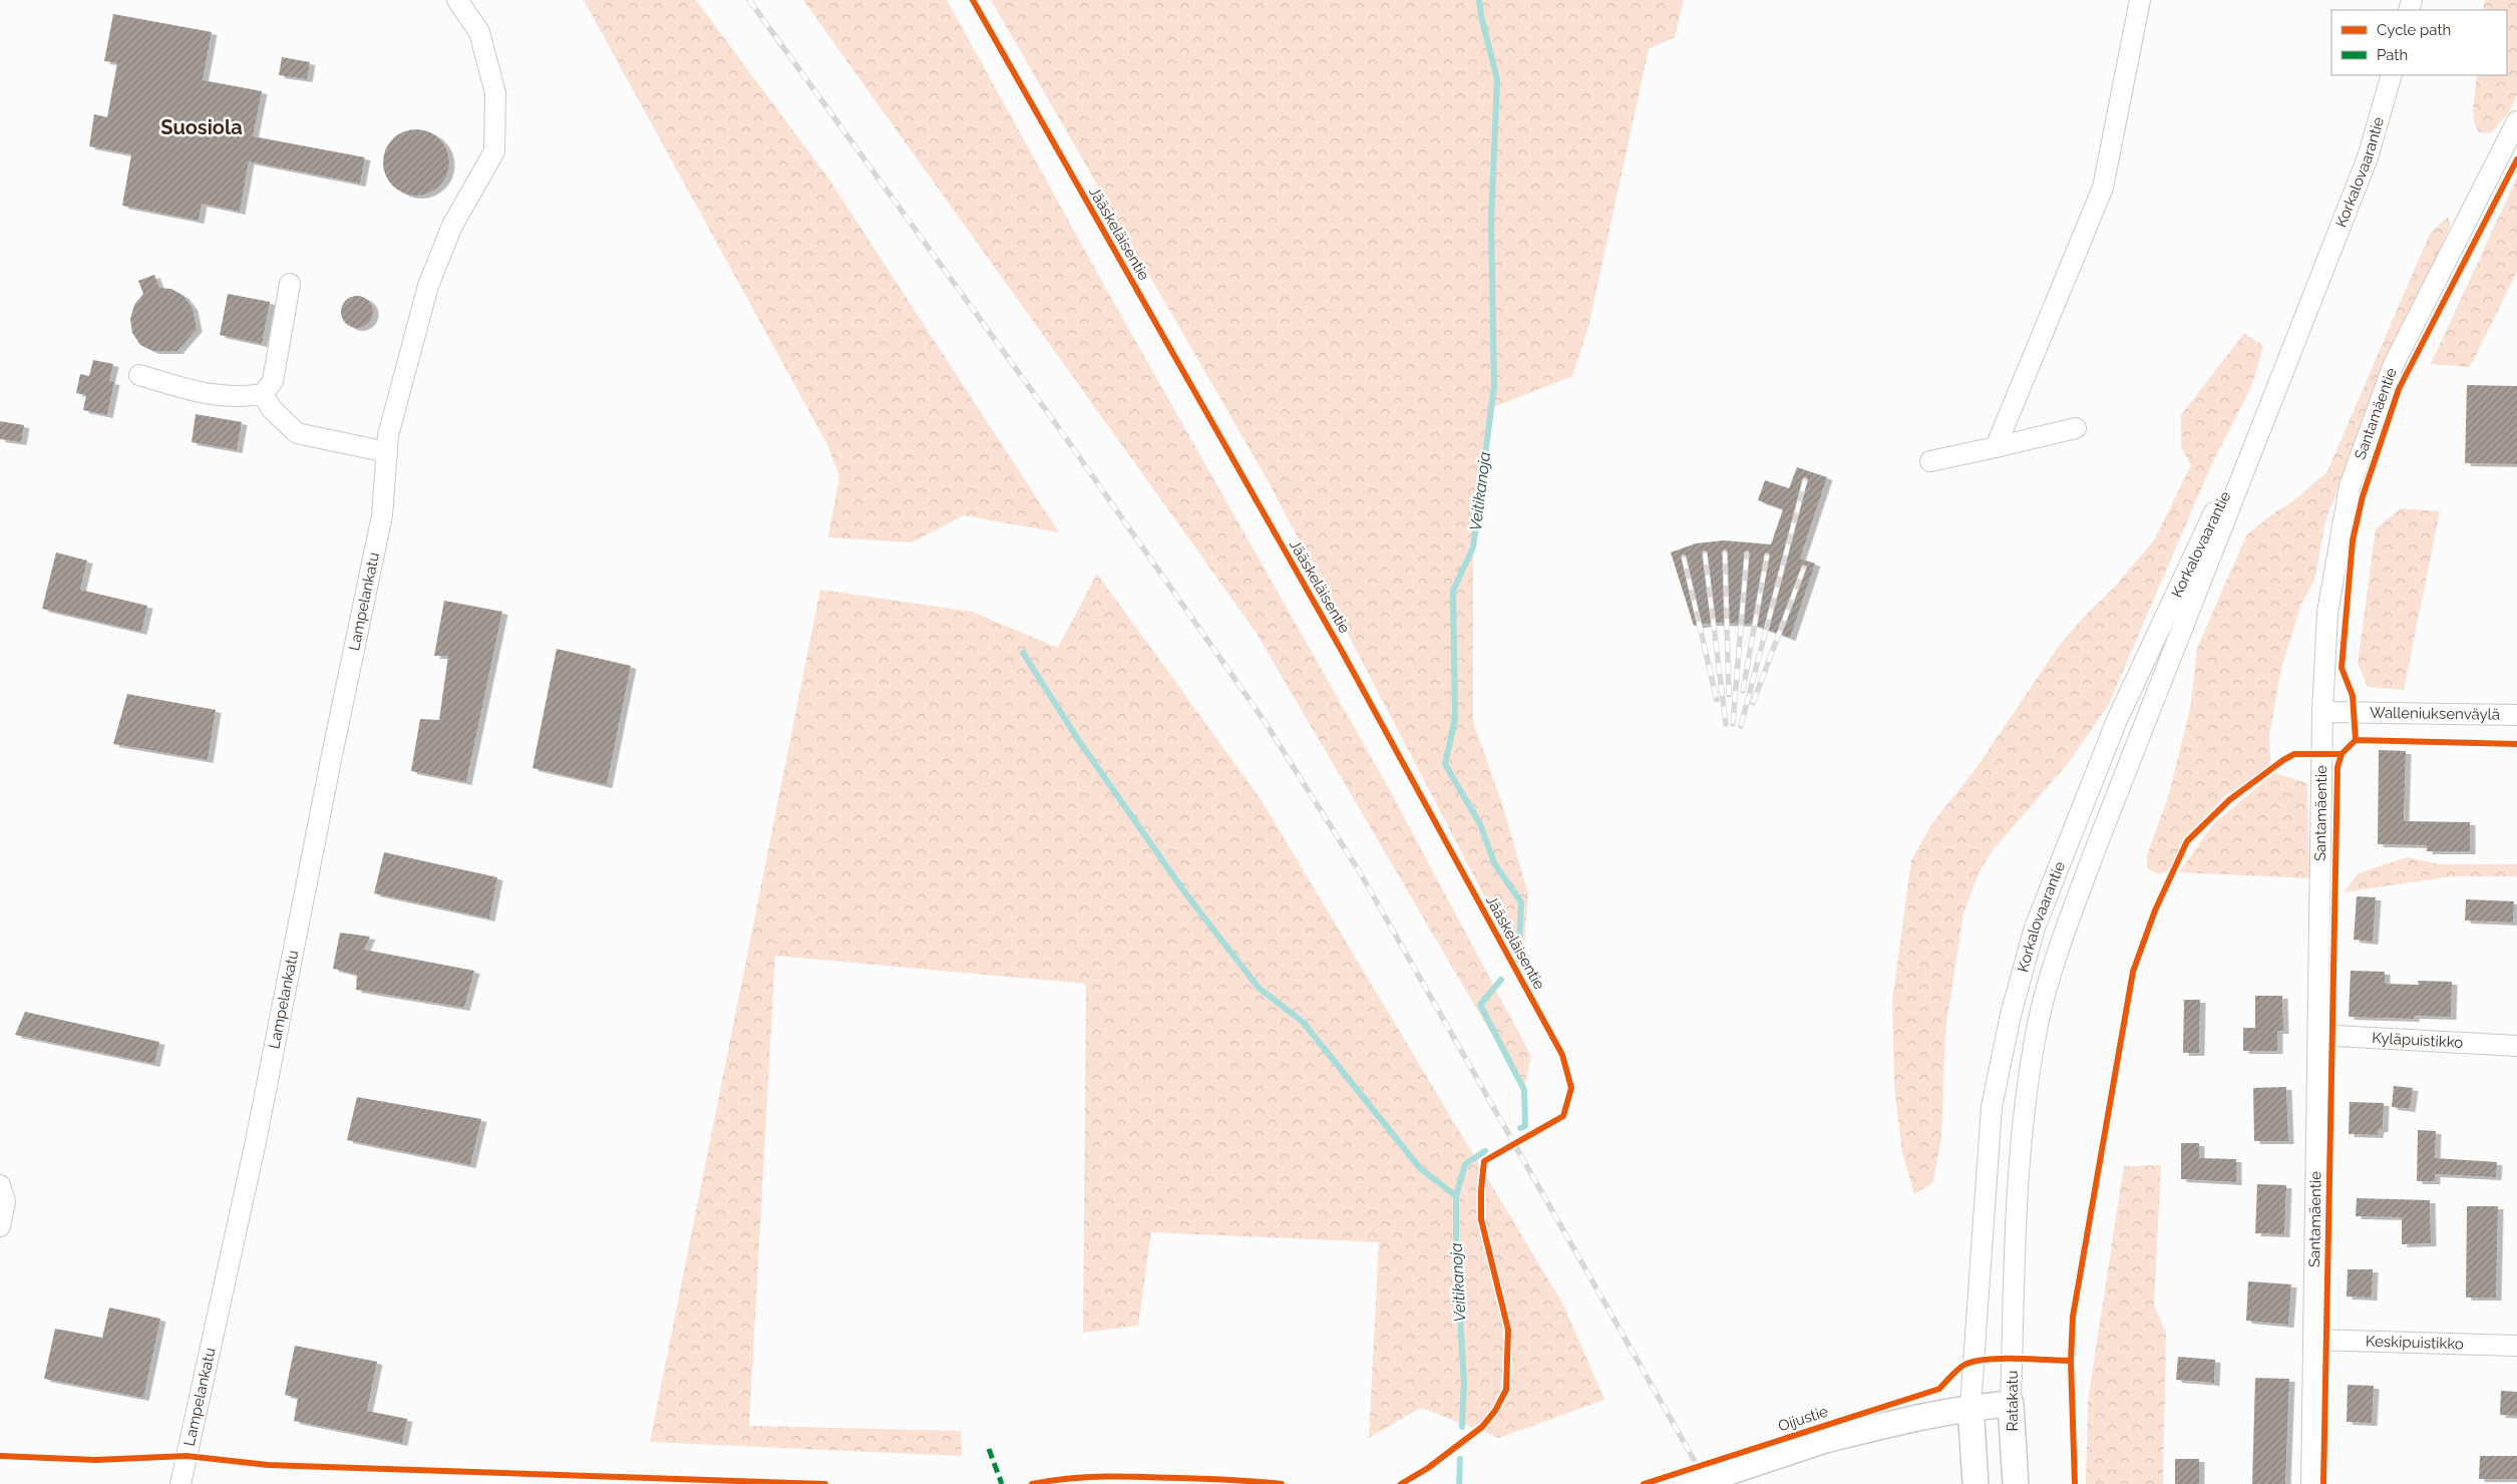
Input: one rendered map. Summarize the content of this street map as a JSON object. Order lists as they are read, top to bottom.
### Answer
{
  "streets": {
    "main road": ["Ratakatu", "Oijustie"],
    "street": [
      "Korkalovaarantie",
      "Santamäentie",
      "Lampelankatu",
      "Walleniuksenväylä",
      "Kyläpuistikko",
      "Keskipuistikko"
    ],
    "cycle path": ["Jääskeläisentie"]
  },
  "crossings": [
    ["Korkalovaarantie", "Ratakatu"],
    ["Korkalovaarantie", "Oijustie"],
    ["Santamäentie", "Walleniuksenväylä"],
    ["Santamäentie", "Kyläpuistikko"],
    ["Santamäentie", "Keskipuistikko"],
    ["Ratakatu", "Oijustie"]
  ],
  "districts": ["Suosiola"],
  "water": ["Veitikanoja"],
  "legend": ["Cycle path", "Path"]
}
